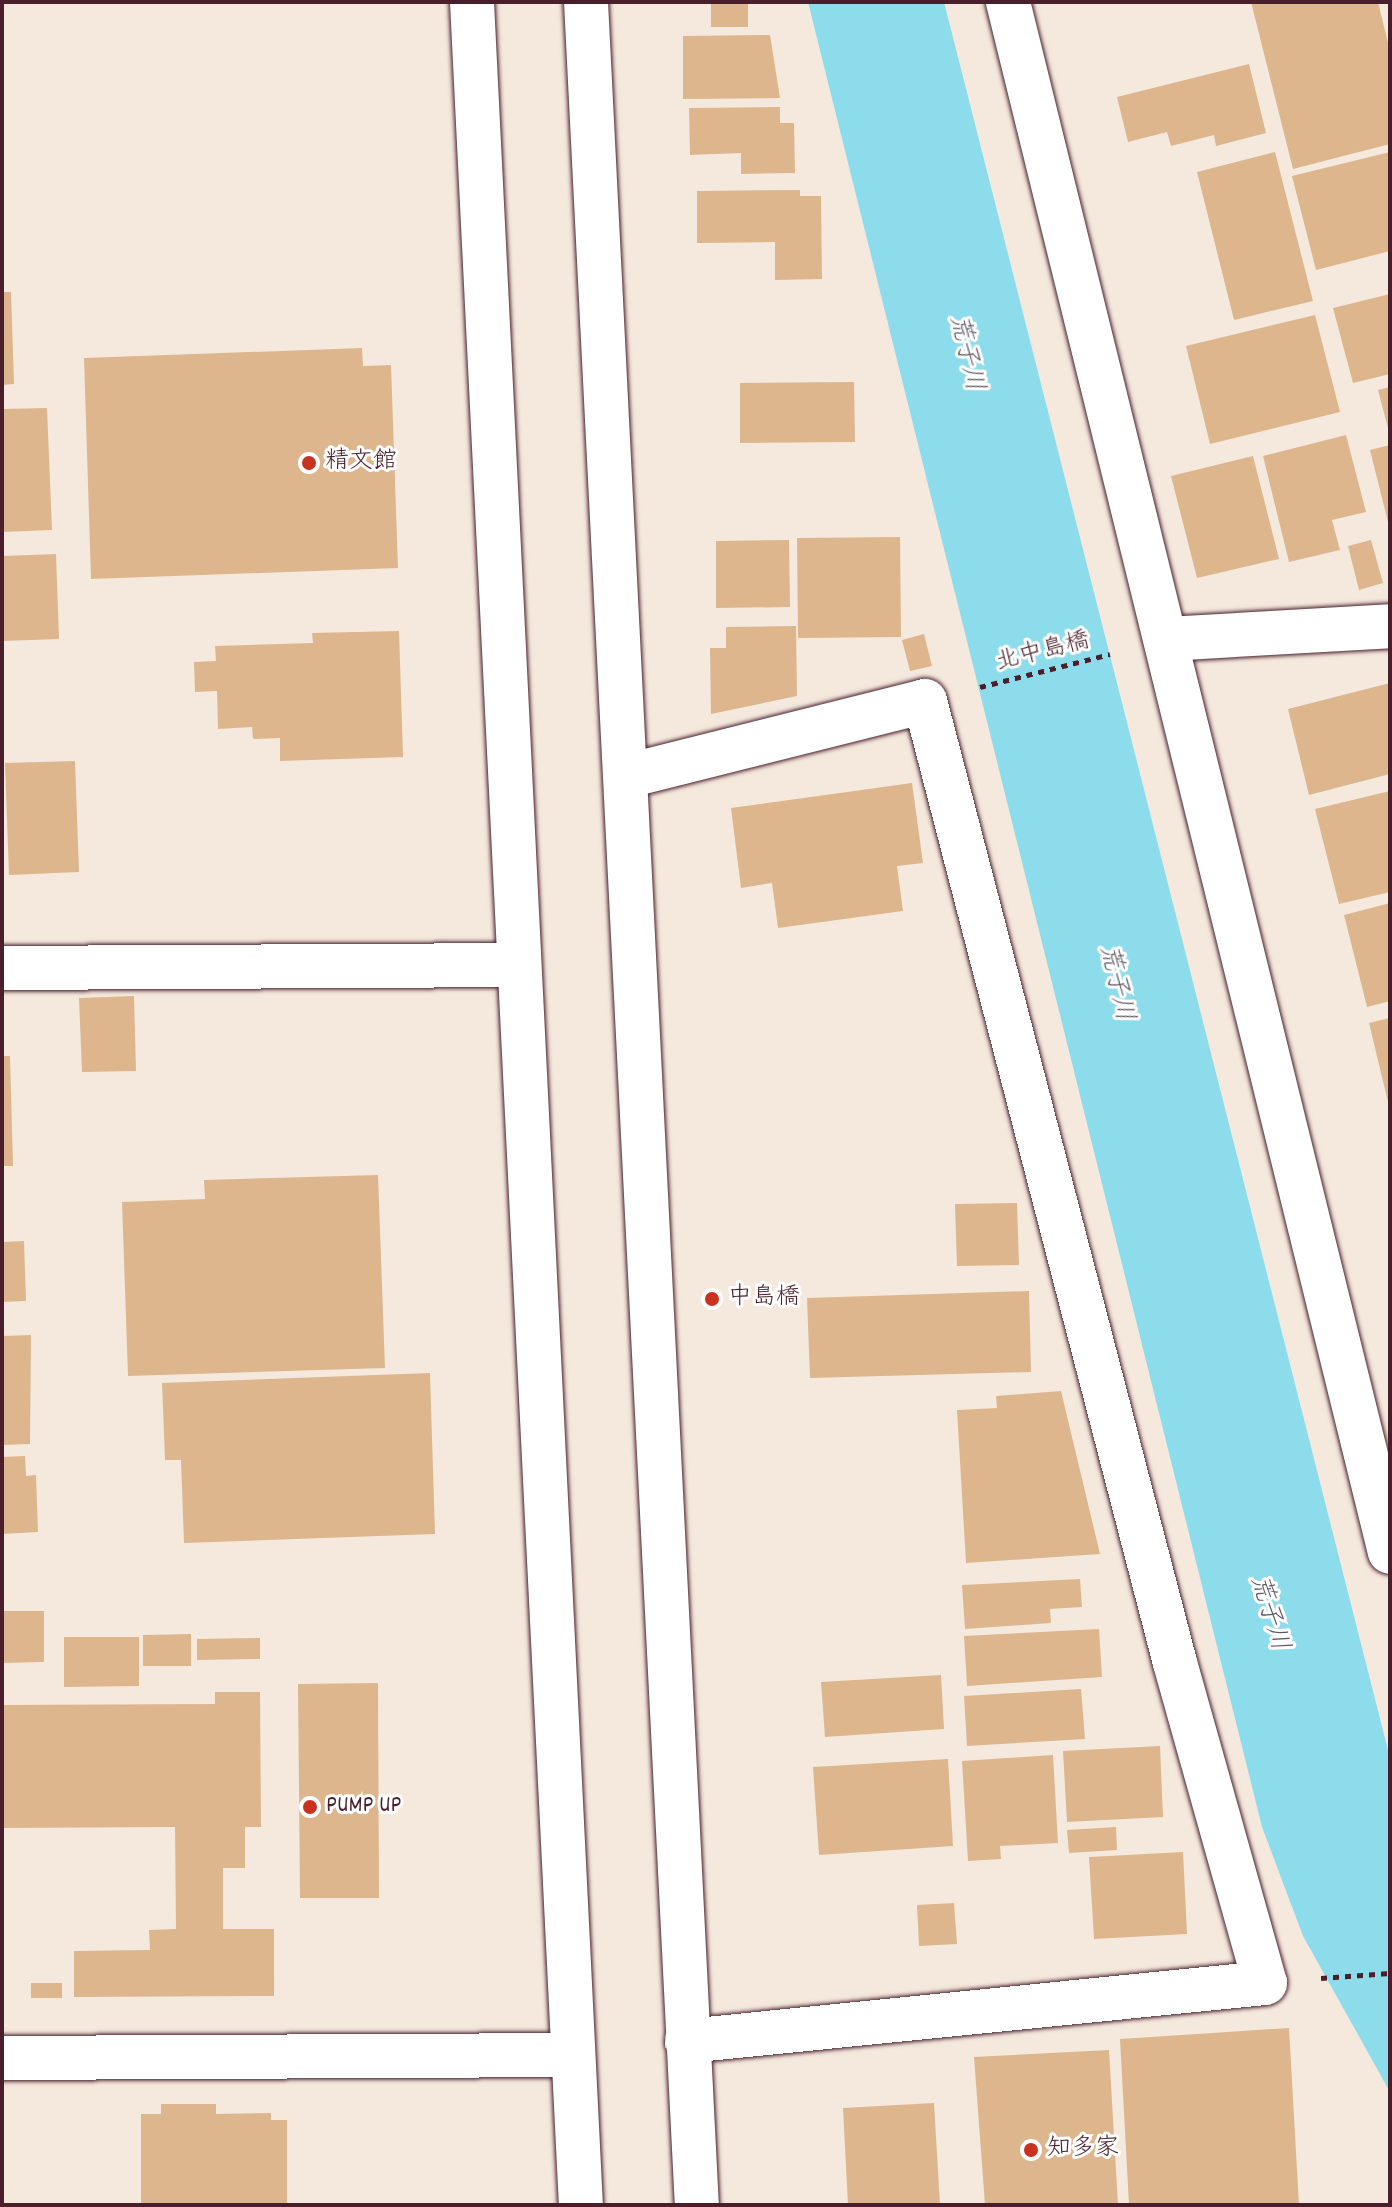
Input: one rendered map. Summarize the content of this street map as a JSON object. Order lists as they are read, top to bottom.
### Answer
{
  "streets": {
    "path": ["北中島橋"]
  },
  "water": ["荒子川"],
  "places": [
    "精文館",
    "中島橋",
    "PUMP UP",
    "知多家"
  ]
}
